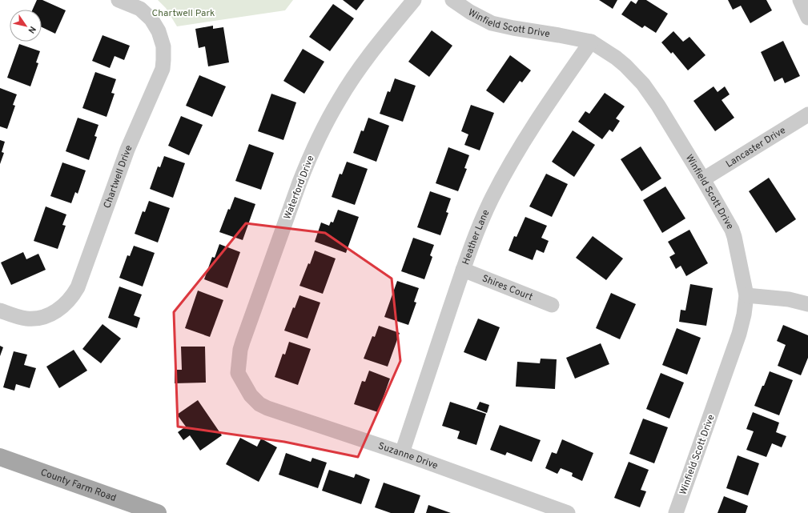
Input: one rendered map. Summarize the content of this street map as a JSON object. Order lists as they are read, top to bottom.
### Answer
{
  "streets": {
    "main road": ["County Farm Road"],
    "street": [
      "Winfield Scott Drive",
      "Lancaster Drive",
      "Chartwell Drive",
      "Waterford Drive",
      "Heather Lane",
      "Shires Court",
      "Suzanne Drive"
    ]
  },
  "crossings": [
    ["Winfield Scott Drive", "Lancaster Drive"],
    ["Winfield Scott Drive", "Heather Lane"],
    ["Waterford Drive", "Suzanne Drive"],
    ["Heather Lane", "Shires Court"],
    ["Heather Lane", "Suzanne Drive"]
  ],
  "parks": ["Chartwell Park"],
  "north": "bottom right"
}
